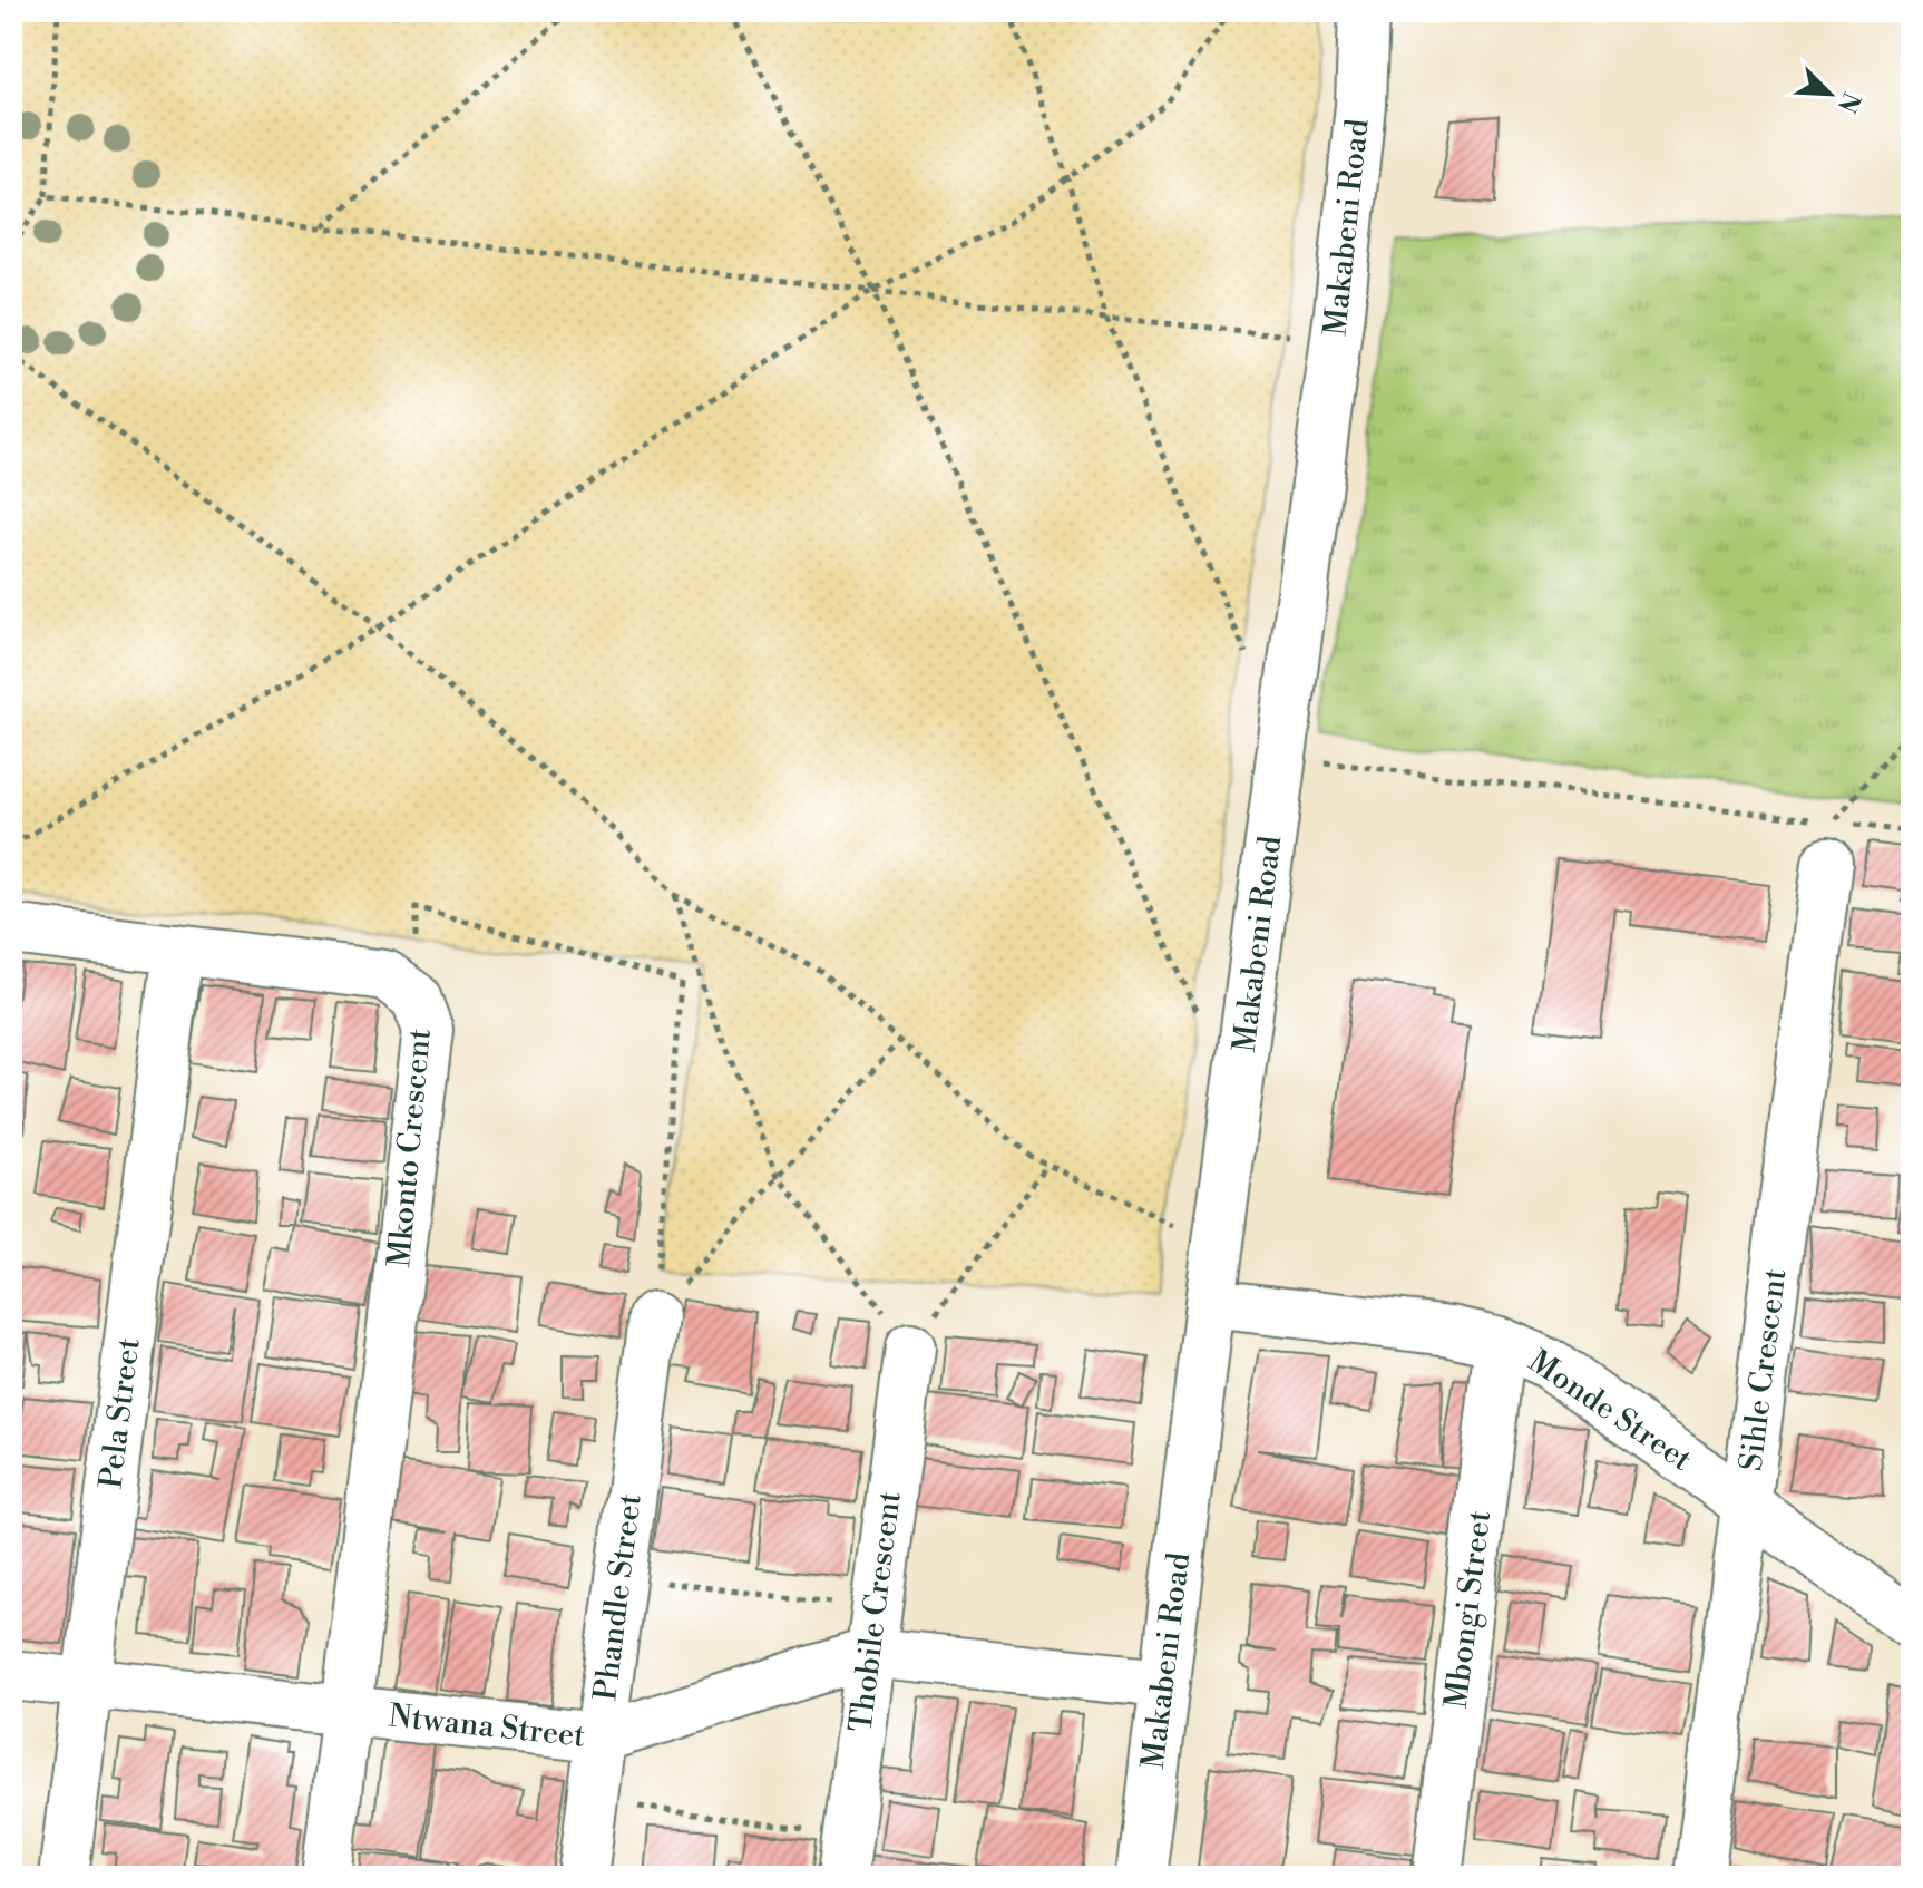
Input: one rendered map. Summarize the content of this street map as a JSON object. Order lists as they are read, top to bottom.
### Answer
{
  "streets": {
    "street": [
      "Makabeni Road",
      "Mkonto Crescent",
      "Sihle Crescent",
      "Monde Street",
      "Pela Street",
      "Phandle Street",
      "Mbongi Street",
      "Thobile Crescent",
      "Ntwana Street"
    ]
  },
  "crossings": [
    ["Makabeni Road", "Monde Street"],
    ["Makabeni Road", "Ntwana Street"],
    ["Mkonto Crescent", "Pela Street"],
    ["Mkonto Crescent", "Ntwana Street"],
    ["Sihle Crescent", "Monde Street"],
    ["Monde Street", "Mbongi Street"],
    ["Pela Street", "Ntwana Street"],
    ["Phandle Street", "Ntwana Street"],
    ["Thobile Crescent", "Ntwana Street"]
  ],
  "north": "bottom right"
}
